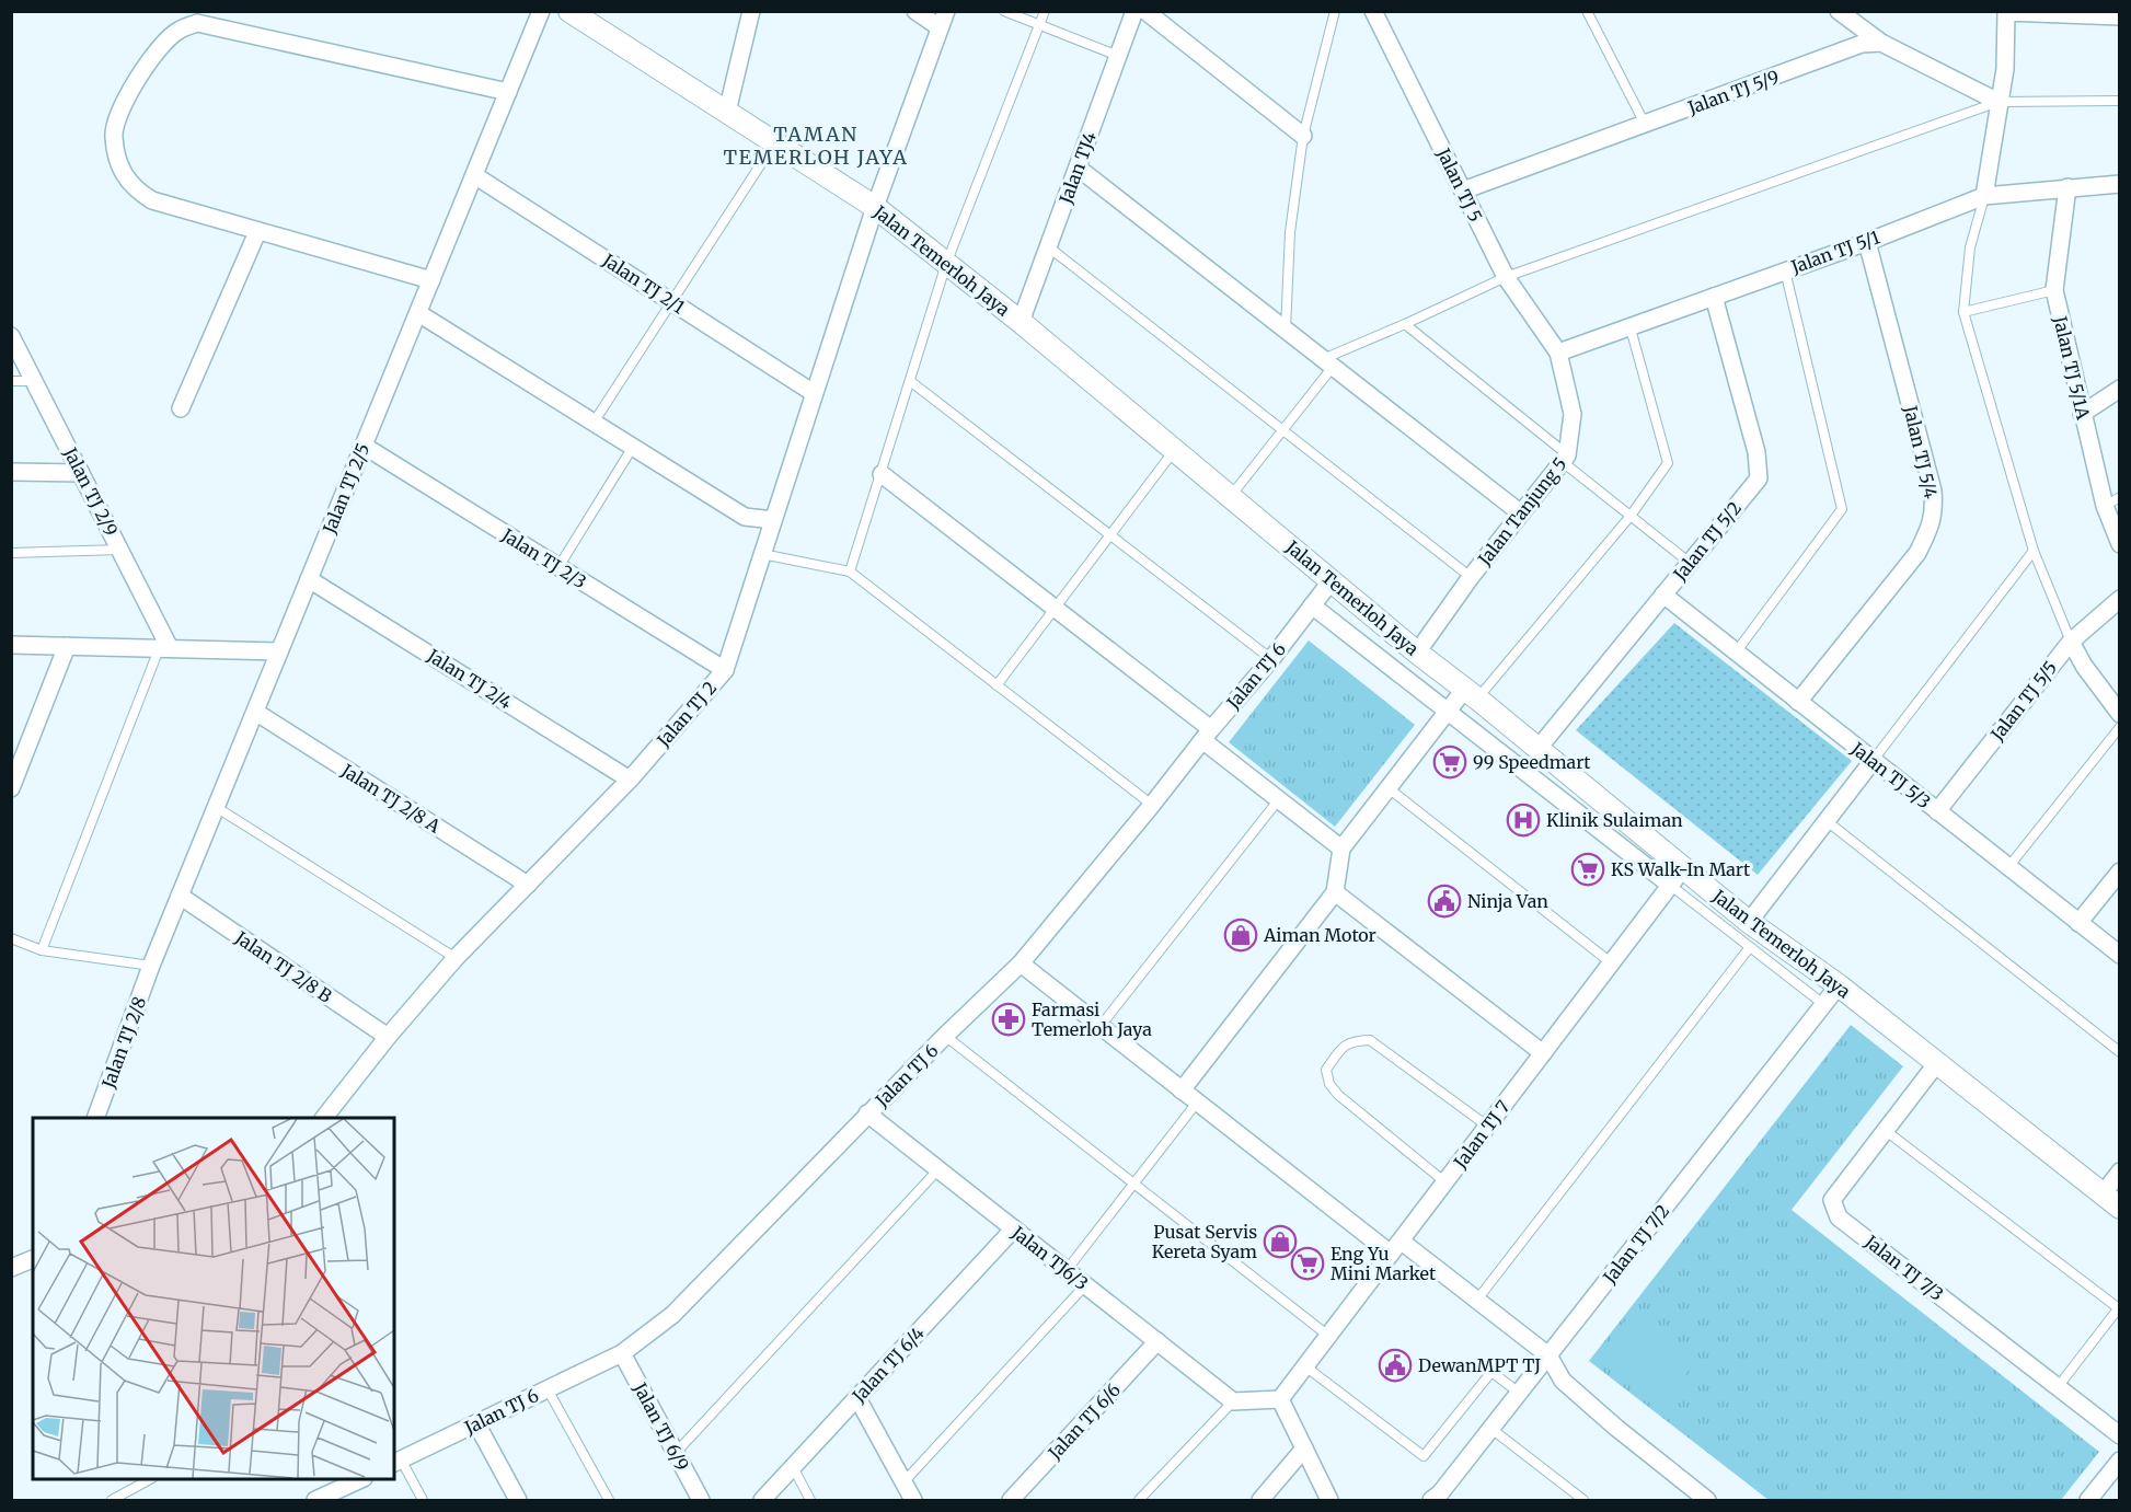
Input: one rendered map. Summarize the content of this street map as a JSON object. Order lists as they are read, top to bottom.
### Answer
{
  "streets": {
    "street": [
      "Jalan TJ 5/9",
      "Jalan TJ4",
      "Jalan TJ 5",
      "Jalan TJ 5/1",
      "Jalan Temerloh Jaya",
      "Jalan TJ 2/1",
      "Jalan TJ 5/1A",
      "Jalan TJ 5/4",
      "Jalan TJ 2/5",
      "Jalan TJ 2/9",
      "Jalan Tanjung 5",
      "Jalan TJ 5/2",
      "Jalan TJ 2/3",
      "Jalan TJ 6",
      "Jalan TJ 2/4",
      "Jalan TJ 5/5",
      "Jalan TJ 2",
      "Jalan TJ 5/3",
      "Jalan TJ 2/8 A",
      "Jalan TJ 2/8 B",
      "Jalan TJ 2/8",
      "Jalan TJ 7",
      "Jalan TJ 7/2",
      "Jalan TJ6/3",
      "Jalan TJ 7/3",
      "Jalan TJ 6/4",
      "Jalan TJ 6/6",
      "Jalan TJ 6/9"
    ]
  },
  "crossings": [
    ["Jalan TJ 5/9", "Jalan TJ 5"],
    ["Jalan TJ4", "Jalan Temerloh Jaya"],
    ["Jalan TJ 5", "Jalan TJ 5/1"],
    ["Jalan TJ 5", "Jalan Tanjung 5"],
    ["Jalan TJ 5/1", "Jalan TJ 5/1A"],
    ["Jalan TJ 5/1", "Jalan TJ 5/4"],
    ["Jalan TJ 5/1", "Jalan Tanjung 5"],
    ["Jalan TJ 5/1", "Jalan TJ 5/2"],
    ["Jalan Temerloh Jaya", "Jalan Tanjung 5"],
    ["Jalan Temerloh Jaya", "Jalan TJ 5/2"],
    ["Jalan Temerloh Jaya", "Jalan TJ 6"],
    ["Jalan Temerloh Jaya", "Jalan TJ 2"],
    ["Jalan Temerloh Jaya", "Jalan TJ 7"],
    ["Jalan Temerloh Jaya", "Jalan TJ 7/2"],
    ["Jalan Temerloh Jaya", "Jalan TJ 7/3"],
    ["Jalan TJ 2/1", "Jalan TJ 2/5"],
    ["Jalan TJ 2/1", "Jalan TJ 2"],
    ["Jalan TJ 5/4", "Jalan TJ 5/3"],
    ["Jalan TJ 2/5", "Jalan TJ 2/3"],
    ["Jalan TJ 2/5", "Jalan TJ 2/4"],
    ["Jalan TJ 2/5", "Jalan TJ 2/8 A"],
    ["Jalan TJ 2/5", "Jalan TJ 2/8 B"],
    ["Jalan TJ 2/5", "Jalan TJ 2/8"],
    ["Jalan TJ 5/2", "Jalan TJ 5/3"],
    ["Jalan TJ 2/3", "Jalan TJ 2"],
    ["Jalan TJ 6", "Jalan TJ6/3"],
    ["Jalan TJ 6", "Jalan TJ 6/9"],
    ["Jalan TJ 2/4", "Jalan TJ 2"],
    ["Jalan TJ 5/5", "Jalan TJ 5/3"],
    ["Jalan TJ 2", "Jalan TJ 2/8 A"],
    ["Jalan TJ 2", "Jalan TJ 2/8 B"],
    ["Jalan TJ6/3", "Jalan TJ 6/4"],
    ["Jalan TJ6/3", "Jalan TJ 6/6"]
  ],
  "districts": ["TAMAN TEMERLOH JAYA"],
  "places": {
    "supermarket": ["99 Speedmart", "KS Walk-In Mart", "Eng Yu Mini Market"],
    "hospital": ["Klinik Sulaiman"],
    "public building": ["Ninja Van", "DewanMPT TJ"],
    "shop": ["Aiman Motor", "Pusat Servis Kereta Syam"],
    "pharmacy": ["Farmasi Temerloh Jaya"]
  }
}
